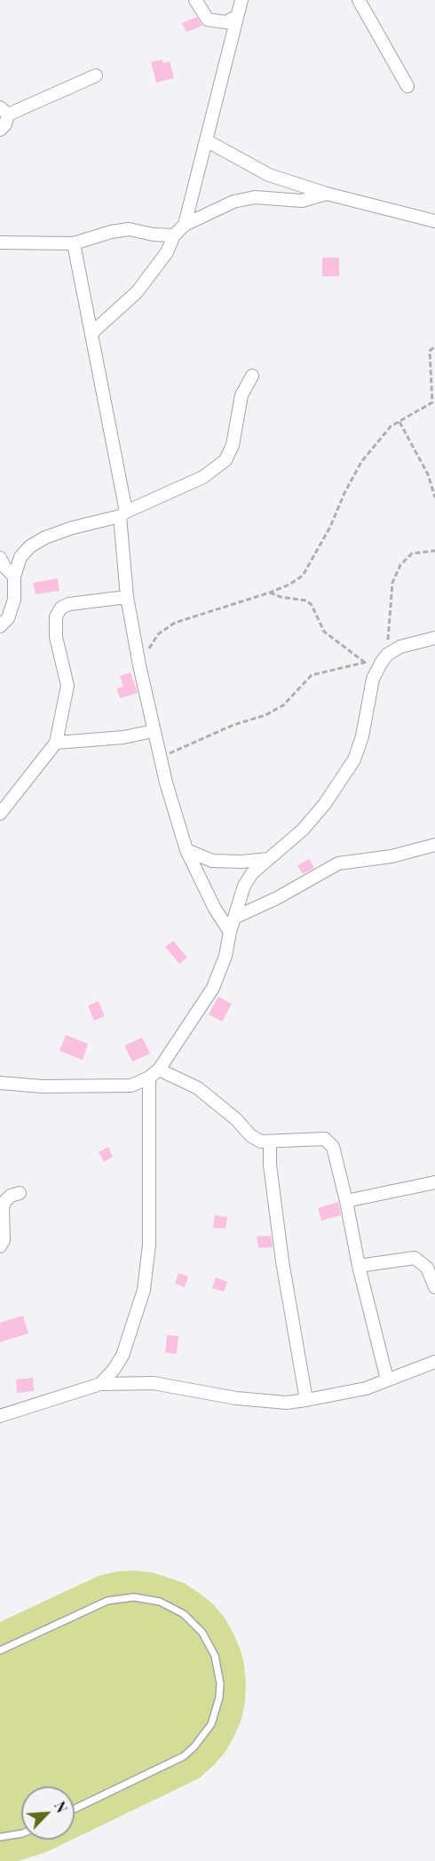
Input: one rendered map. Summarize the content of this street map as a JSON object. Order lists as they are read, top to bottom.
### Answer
{
  "north": "top right"
}
